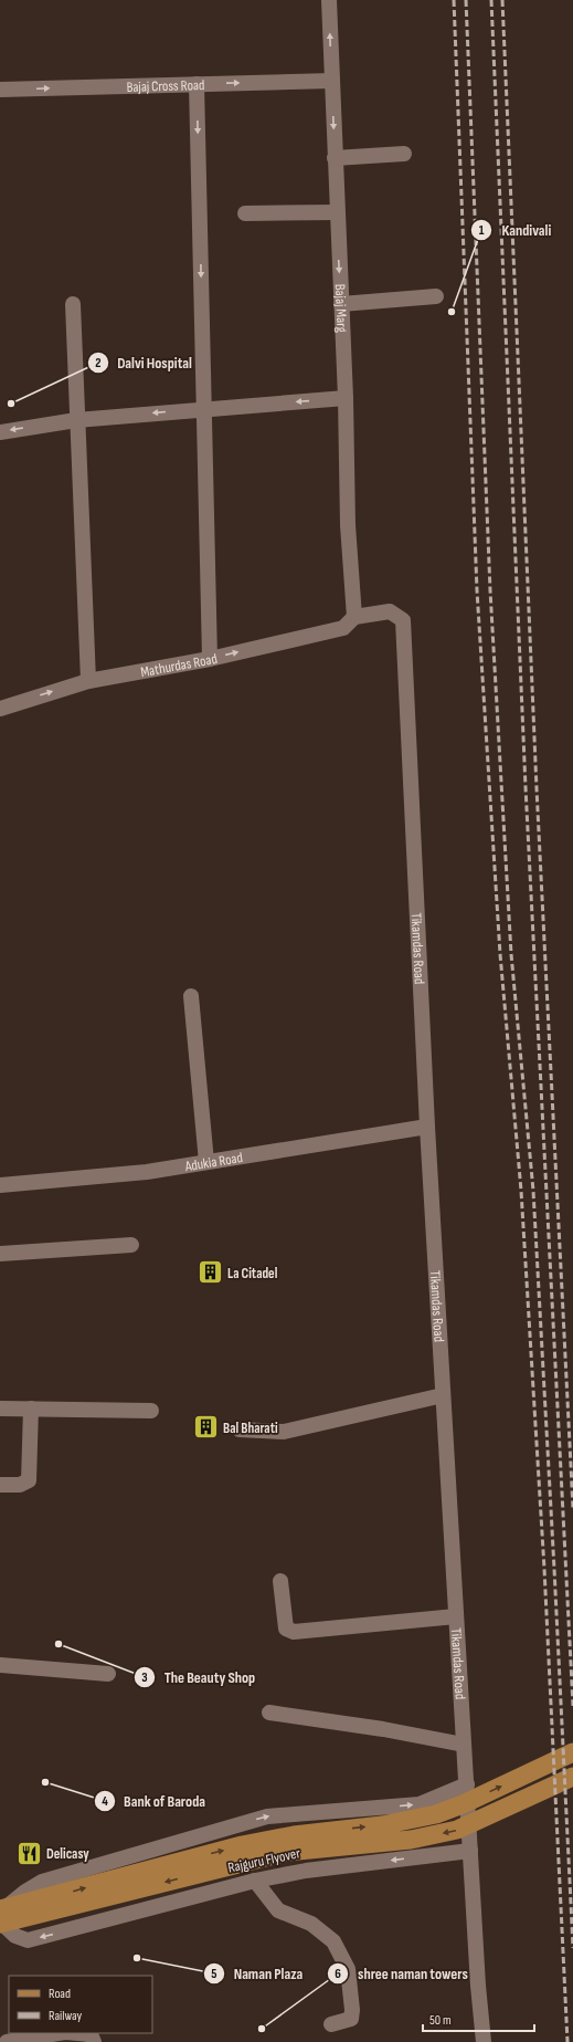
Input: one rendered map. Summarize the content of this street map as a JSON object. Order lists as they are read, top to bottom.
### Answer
{
  "streets": {
    "main road": ["Rajguru Flyover"],
    "street": [
      "Bajaj Cross Road",
      "Bajaj Marg",
      "Mathurdas Road",
      "Tikamdas Road",
      "Adukia Road"
    ]
  },
  "crossings": [
    ["Bajaj Cross Road", "Bajaj Marg"],
    ["Bajaj Marg", "Mathurdas Road"],
    ["Bajaj Marg", "Tikamdas Road"],
    ["Mathurdas Road", "Tikamdas Road"],
    ["Tikamdas Road", "Adukia Road"]
  ],
  "one_way": ["Bajaj Cross Road", "Mathurdas Road"],
  "places": {
    "other": [
      "Kandivali",
      "Dalvi Hospital",
      "The Beauty Shop",
      "Bank of Baroda",
      "Naman Plaza",
      "shree naman towers"
    ],
    "building": ["La Citadel", "Bal Bharati"],
    "restaurant": ["Delicasy"]
  },
  "legend": ["Road", "Railway"],
  "scale_bar": "50 m"
}
